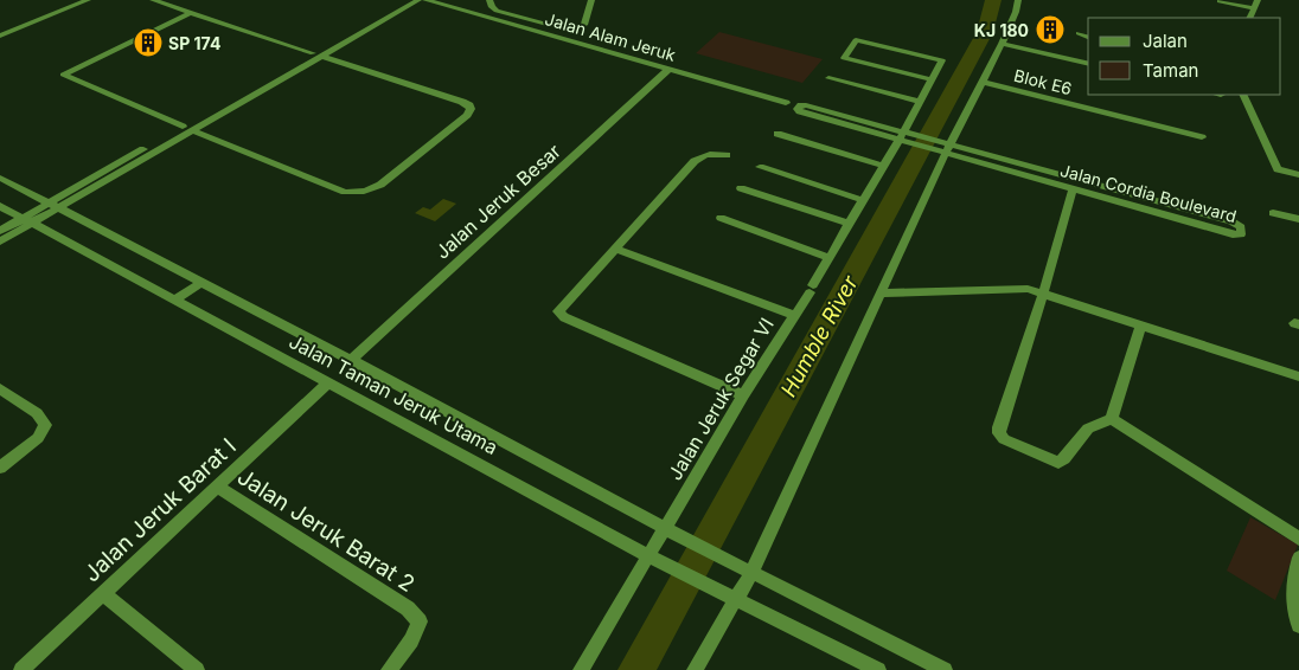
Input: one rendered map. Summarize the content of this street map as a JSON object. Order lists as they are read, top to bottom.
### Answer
{
  "streets": {
    "street": [
      "Jalan Alam Jeruk",
      "Blok E6",
      "Jalan Cordia Boulevard",
      "Jalan Jeruk Besar",
      "Jalan Taman Jeruk Utama",
      "Jalan Jeruk Segar VI",
      "Jalan Jeruk Barat I",
      "Jalan Jeruk Barat 2"
    ]
  },
  "crossings": [
    ["Jalan Alam Jeruk", "Jalan Jeruk Besar"],
    ["Jalan Cordia Boulevard", "Jalan Jeruk Segar VI"],
    ["Jalan Jeruk Besar", "Jalan Taman Jeruk Utama"],
    ["Jalan Taman Jeruk Utama", "Jalan Jeruk Segar VI"],
    ["Jalan Taman Jeruk Utama", "Jalan Jeruk Barat I"],
    ["Jalan Jeruk Barat I", "Jalan Jeruk Barat 2"]
  ],
  "water": ["Humble River"],
  "places": {
    "building": ["KJ 180", "SP 174"]
  },
  "legend": ["Jalan", "Taman"]
}
